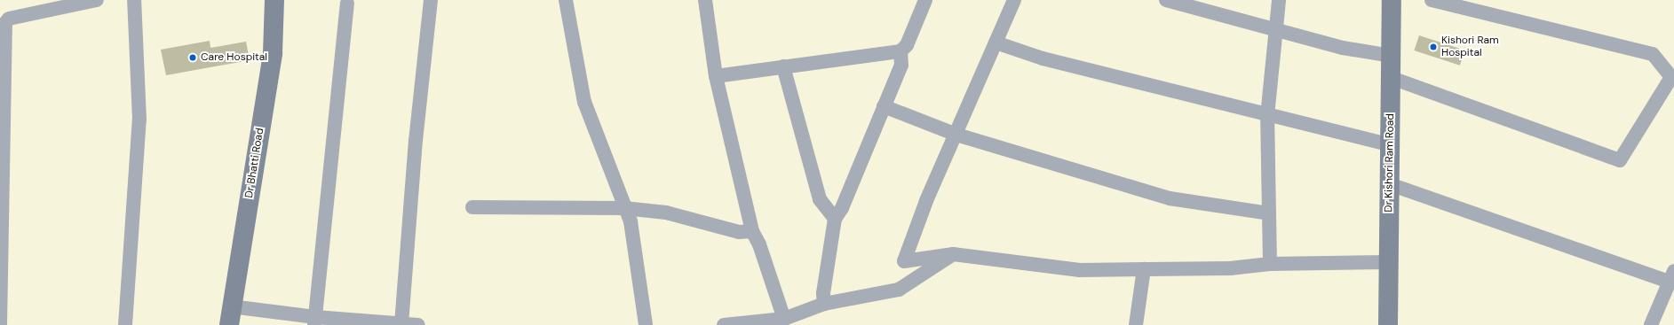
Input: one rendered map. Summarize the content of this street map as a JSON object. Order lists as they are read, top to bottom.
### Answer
{
  "streets": {
    "street": ["Dr Bhatti Road", "Dr Kishori Ram Road"]
  },
  "places": ["Kishori Ram Hospital", "Care Hospital"]
}
